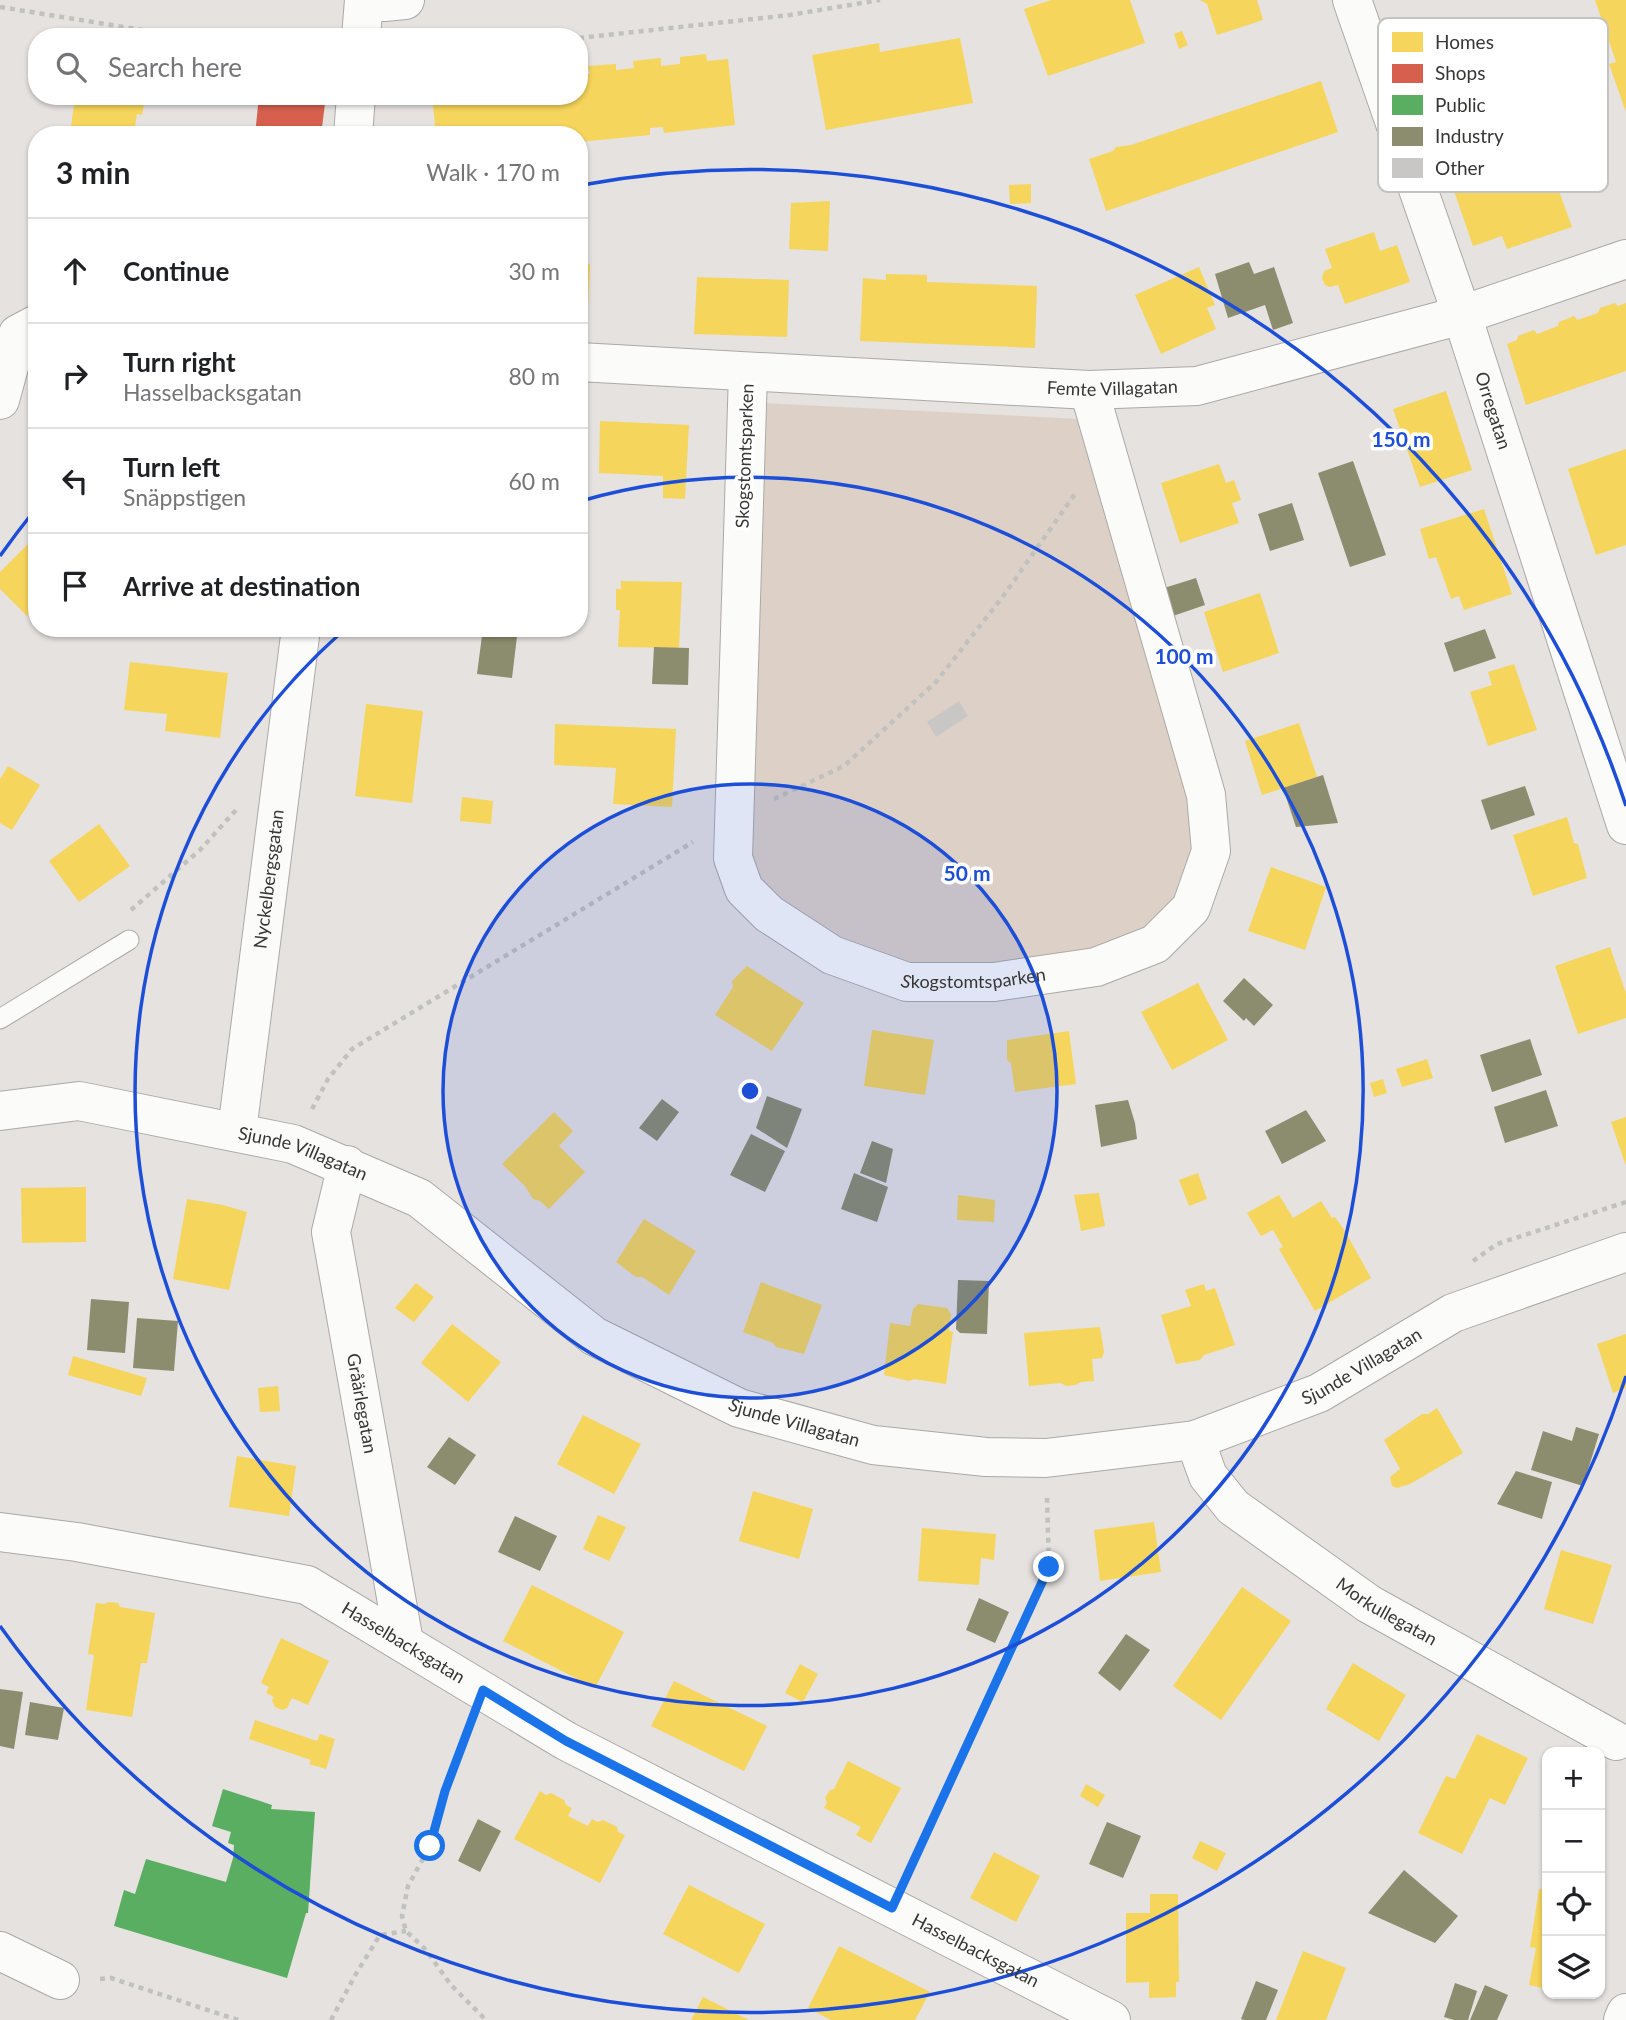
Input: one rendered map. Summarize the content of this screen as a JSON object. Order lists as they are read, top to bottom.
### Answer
{
  "streets": {
    "street": [
      "Femte Villagatan",
      "Orregatan",
      "Skogstomtsparken",
      "Nyckelbergsgatan",
      "Sjunde Villagatan",
      "Gråärlegatan",
      "Morkullegatan",
      "Hasselbacksgatan"
    ]
  },
  "crossings": [
    ["Femte Villagatan", "Orregatan"],
    ["Femte Villagatan", "Skogstomtsparken"],
    ["Nyckelbergsgatan", "Sjunde Villagatan"],
    ["Sjunde Villagatan", "Gråärlegatan"],
    ["Sjunde Villagatan", "Morkullegatan"],
    ["Gråärlegatan", "Hasselbacksgatan"]
  ],
  "legend": [
    "Homes",
    "Shops",
    "Public",
    "Industry",
    "Other"
  ],
  "page": {
    "search": "Search here",
    "heading": ["3 min", "Walk · 170 m"],
    "list": [
      ["Continue", "30 m"],
      ["Turn right", "Hasselbacksgatan", "80 m"],
      ["Turn left", "Snäppstigen", "60 m"],
      "Arrive at destination"
    ],
    "map_buttons": ["+", "−"]
  },
  "rings": ["150 m", "100 m", "50 m"]
}
